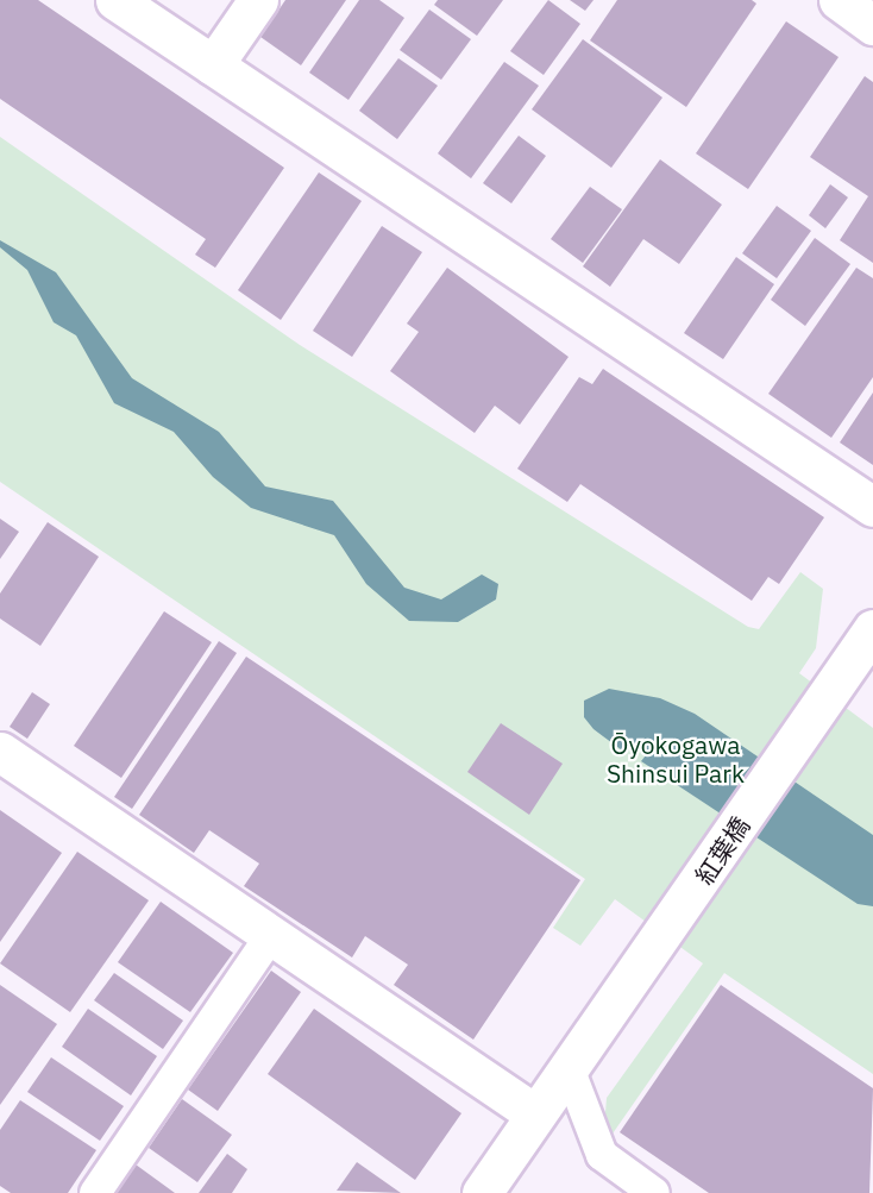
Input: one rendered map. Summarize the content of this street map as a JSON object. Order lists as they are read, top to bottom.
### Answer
{
  "streets": {
    "street": ["紅葉橋"]
  },
  "parks": ["Ōyokogawa Shinsui Park"]
}
